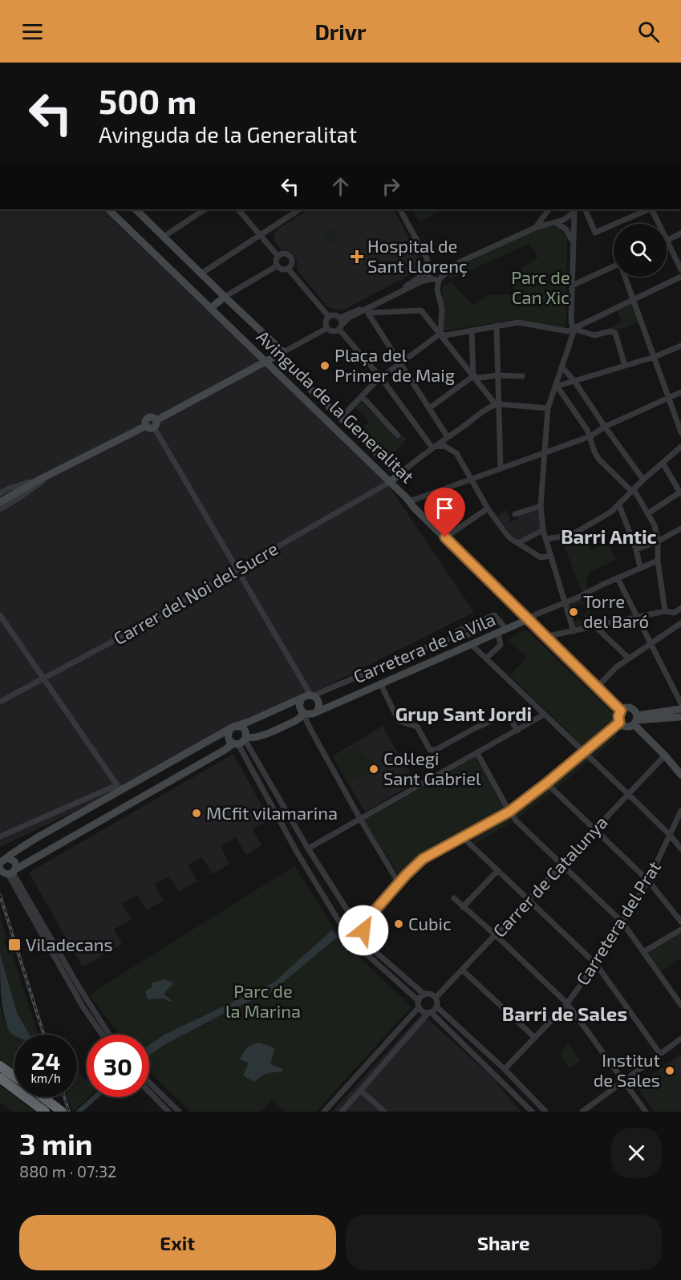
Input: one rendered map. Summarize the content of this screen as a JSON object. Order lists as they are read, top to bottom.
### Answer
{
  "streets": {
    "street": [
      "Avinguda de la Generalitat",
      "Carrer del Noi del Sucre",
      "Carretera de la Vila",
      "Carrer de Catalunya",
      "Carretera del Prat"
    ]
  },
  "crossings": [
    ["Avinguda de la Generalitat", "Carrer del Noi del Sucre"],
    ["Avinguda de la Generalitat", "Carretera de la Vila"]
  ],
  "districts": ["Barri Antic", "Grup Sant Jordi", "Barri de Sales"],
  "parks": ["Parc de Can Xic", "Parc de la Marina"],
  "places": {
    "health": ["Hospital de Sant Llorenç"],
    "other": [
      "Plaça del Primer de Maig",
      "Torre del Baró",
      "Col·legi Sant Gabriel",
      "MCfit vilamarina",
      "Cubic",
      "Institut de Sales"
    ],
    "transit": ["Viladecans"]
  },
  "page": {
    "header": "Drivr",
    "turn": ["500 m", "Avinguda de la Generalitat"],
    "speed": "24 km/h",
    "limit": "30",
    "heading": ["3 min", "880 m · 07:32"],
    "buttons": ["Exit", "Share"]
  }
}
